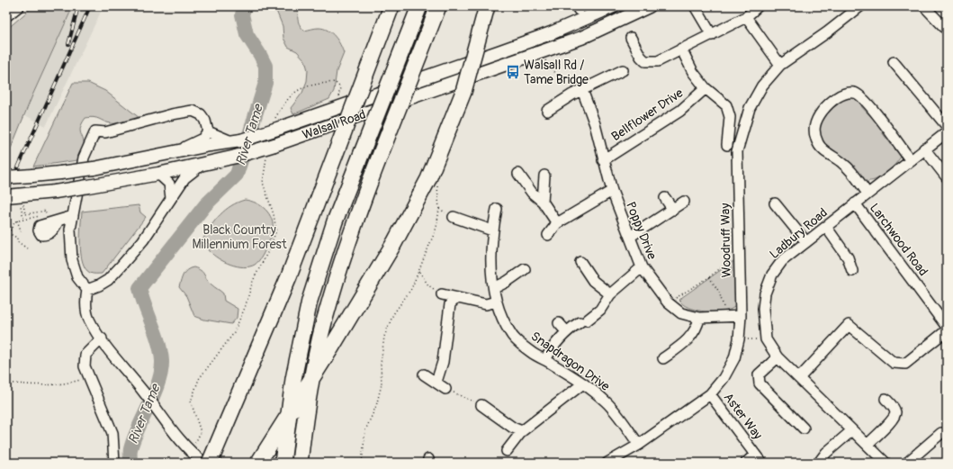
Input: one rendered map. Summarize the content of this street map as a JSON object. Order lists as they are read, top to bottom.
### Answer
{
  "streets": {
    "main road": ["Walsall Road"],
    "street": [
      "Bellflower Drive",
      "Poppy Drive",
      "Ladbury Road",
      "Larchwood Road",
      "Woodruff Way",
      "Snapdragon Drive",
      "Aster Way"
    ]
  },
  "crossings": [
    ["Bellflower Drive", "Poppy Drive"],
    ["Poppy Drive", "Woodruff Way"],
    ["Ladbury Road", "Larchwood Road"],
    ["Woodruff Way", "Snapdragon Drive"],
    ["Woodruff Way", "Aster Way"]
  ],
  "water": ["River Tame"],
  "parks": ["Black Country Millennium Forest"],
  "places": {
    "bus stop": ["Walsall Rd / Tame Bridge"]
  }
}
